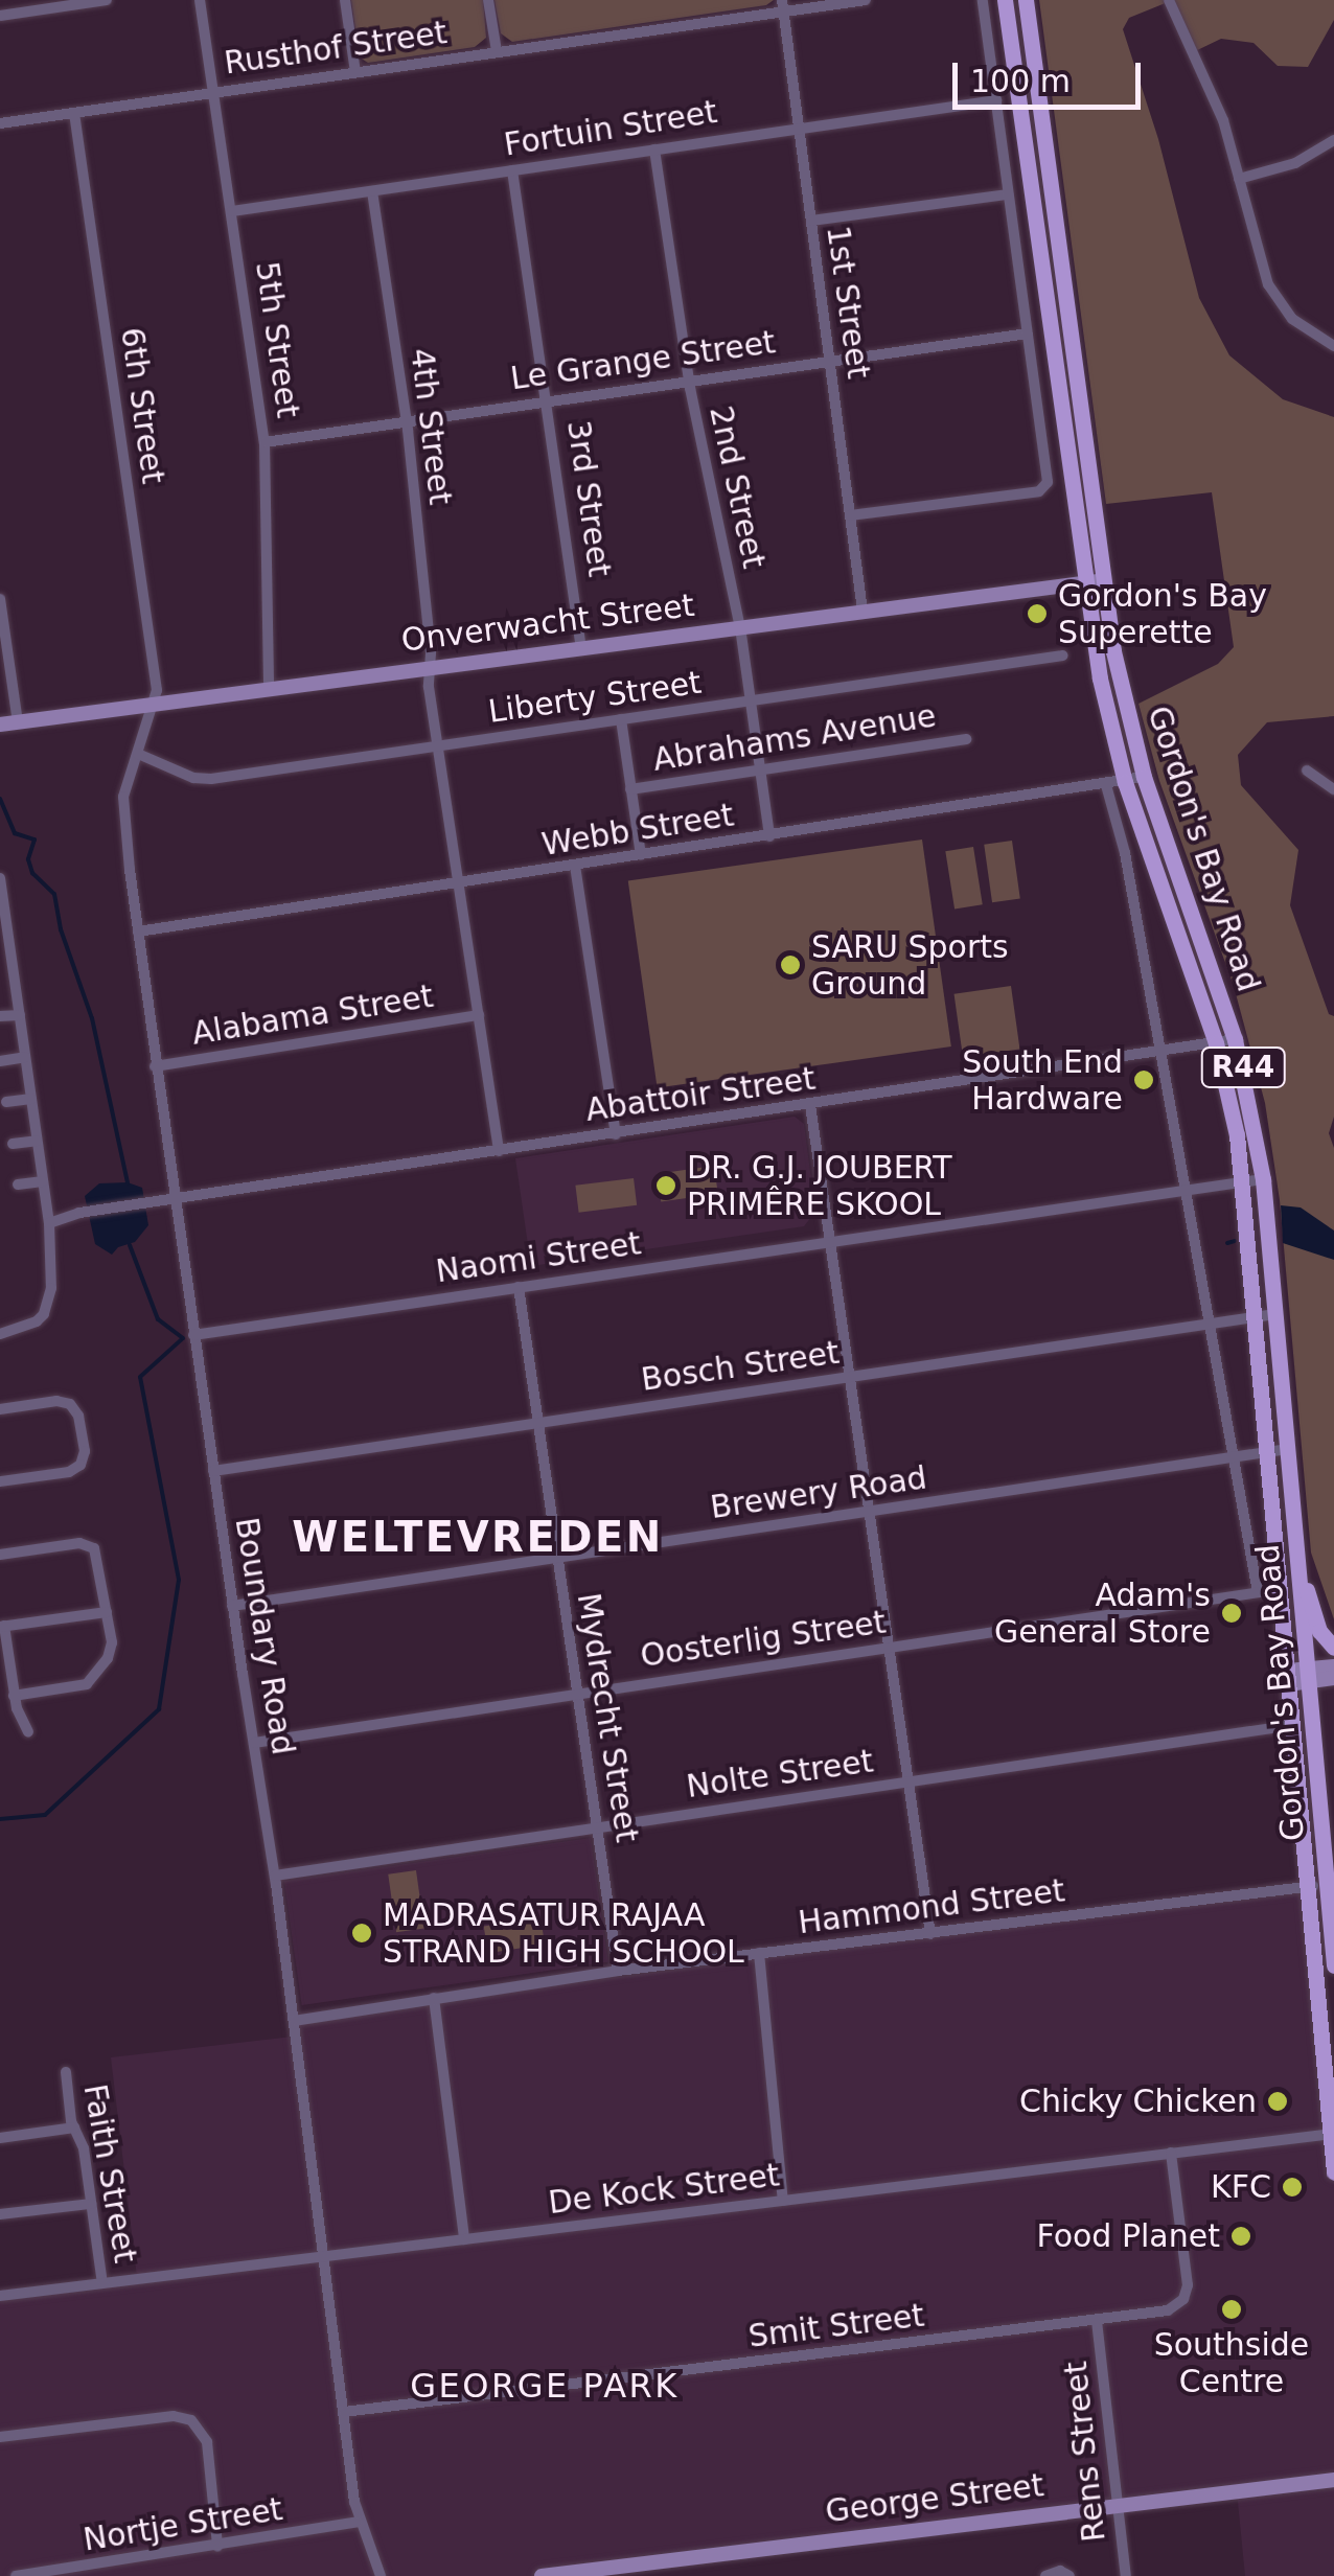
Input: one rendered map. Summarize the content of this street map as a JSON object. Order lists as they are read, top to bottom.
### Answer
{
  "streets": {
    "main road": ["Gordon's Bay Road", "R44"],
    "street": [
      "Rusthof Street",
      "Fortuin Street",
      "1st Street",
      "5th Street",
      "Le Grange Street",
      "6th Street",
      "4th Street",
      "2nd Street",
      "3rd Street",
      "Onverwacht Street",
      "Liberty Street",
      "Abrahams Avenue",
      "Webb Street",
      "Alabama Street",
      "Abattoir Street",
      "Naomi Street",
      "Bosch Street",
      "Brewery Road",
      "Boundary Road",
      "Oosterlig Street",
      "Mydrecht Street",
      "Nolte Street",
      "Hammond Street",
      "Faith Street",
      "De Kock Street",
      "Smit Street",
      "Rens Street",
      "George Street",
      "Nortje Street"
    ]
  },
  "crossings": [
    ["Rusthof Street", "1st Street"],
    ["Rusthof Street", "5th Street"],
    ["Rusthof Street", "6th Street"],
    ["Fortuin Street", "1st Street"],
    ["Fortuin Street", "5th Street"],
    ["Fortuin Street", "4th Street"],
    ["Fortuin Street", "2nd Street"],
    ["Fortuin Street", "3rd Street"],
    ["1st Street", "Le Grange Street"],
    ["1st Street", "Onverwacht Street"],
    ["5th Street", "Le Grange Street"],
    ["5th Street", "Onverwacht Street"],
    ["Le Grange Street", "4th Street"],
    ["Le Grange Street", "2nd Street"],
    ["Le Grange Street", "3rd Street"],
    ["6th Street", "Onverwacht Street"],
    ["6th Street", "Boundary Road"],
    ["4th Street", "Onverwacht Street"],
    ["2nd Street", "Onverwacht Street"],
    ["2nd Street", "Liberty Street"],
    ["2nd Street", "Abrahams Avenue"],
    ["2nd Street", "Webb Street"],
    ["3rd Street", "Onverwacht Street"],
    ["Onverwacht Street", "Gordon's Bay Road"],
    ["Onverwacht Street", "R44"],
    ["Onverwacht Street", "Boundary Road"],
    ["Liberty Street", "Boundary Road"],
    ["Webb Street", "Gordon's Bay Road"],
    ["Webb Street", "Boundary Road"],
    ["Gordon's Bay Road", "R44"],
    ["Gordon's Bay Road", "Abattoir Street"],
    ["Gordon's Bay Road", "Naomi Street"],
    ["Gordon's Bay Road", "Bosch Street"],
    ["Gordon's Bay Road", "Brewery Road"],
    ["Gordon's Bay Road", "Oosterlig Street"],
    ["Gordon's Bay Road", "Nolte Street"],
    ["Gordon's Bay Road", "Hammond Street"],
    ["Gordon's Bay Road", "De Kock Street"],
    ["Alabama Street", "Boundary Road"],
    ["Abattoir Street", "Boundary Road"],
    ["Naomi Street", "Boundary Road"],
    ["Naomi Street", "Mydrecht Street"],
    ["Bosch Street", "Boundary Road"],
    ["Bosch Street", "Mydrecht Street"],
    ["Brewery Road", "Boundary Road"],
    ["Brewery Road", "Mydrecht Street"],
    ["Boundary Road", "Oosterlig Street"],
    ["Boundary Road", "Nolte Street"],
    ["Boundary Road", "Hammond Street"],
    ["Boundary Road", "De Kock Street"],
    ["Boundary Road", "Smit Street"],
    ["Boundary Road", "Nortje Street"],
    ["Oosterlig Street", "Mydrecht Street"],
    ["Mydrecht Street", "Nolte Street"],
    ["Mydrecht Street", "Hammond Street"],
    ["Faith Street", "De Kock Street"],
    ["De Kock Street", "Smit Street"],
    ["Smit Street", "Rens Street"],
    ["Rens Street", "George Street"]
  ],
  "districts": ["WELTEVREDEN", "GEORGE PARK"],
  "places": [
    "Gordon's Bay Superette",
    "SARU Sports Ground",
    "South End Hardware",
    "DR. G.J. JOUBERT PRIMÊRE SKOOL",
    "Adam's General Store",
    "MADRASATUR RAJAA STRAND HIGH SCHOOL",
    "Chicky Chicken",
    "KFC",
    "Food Planet",
    "Southside Centre"
  ],
  "scale_bar": "100 m"
}
